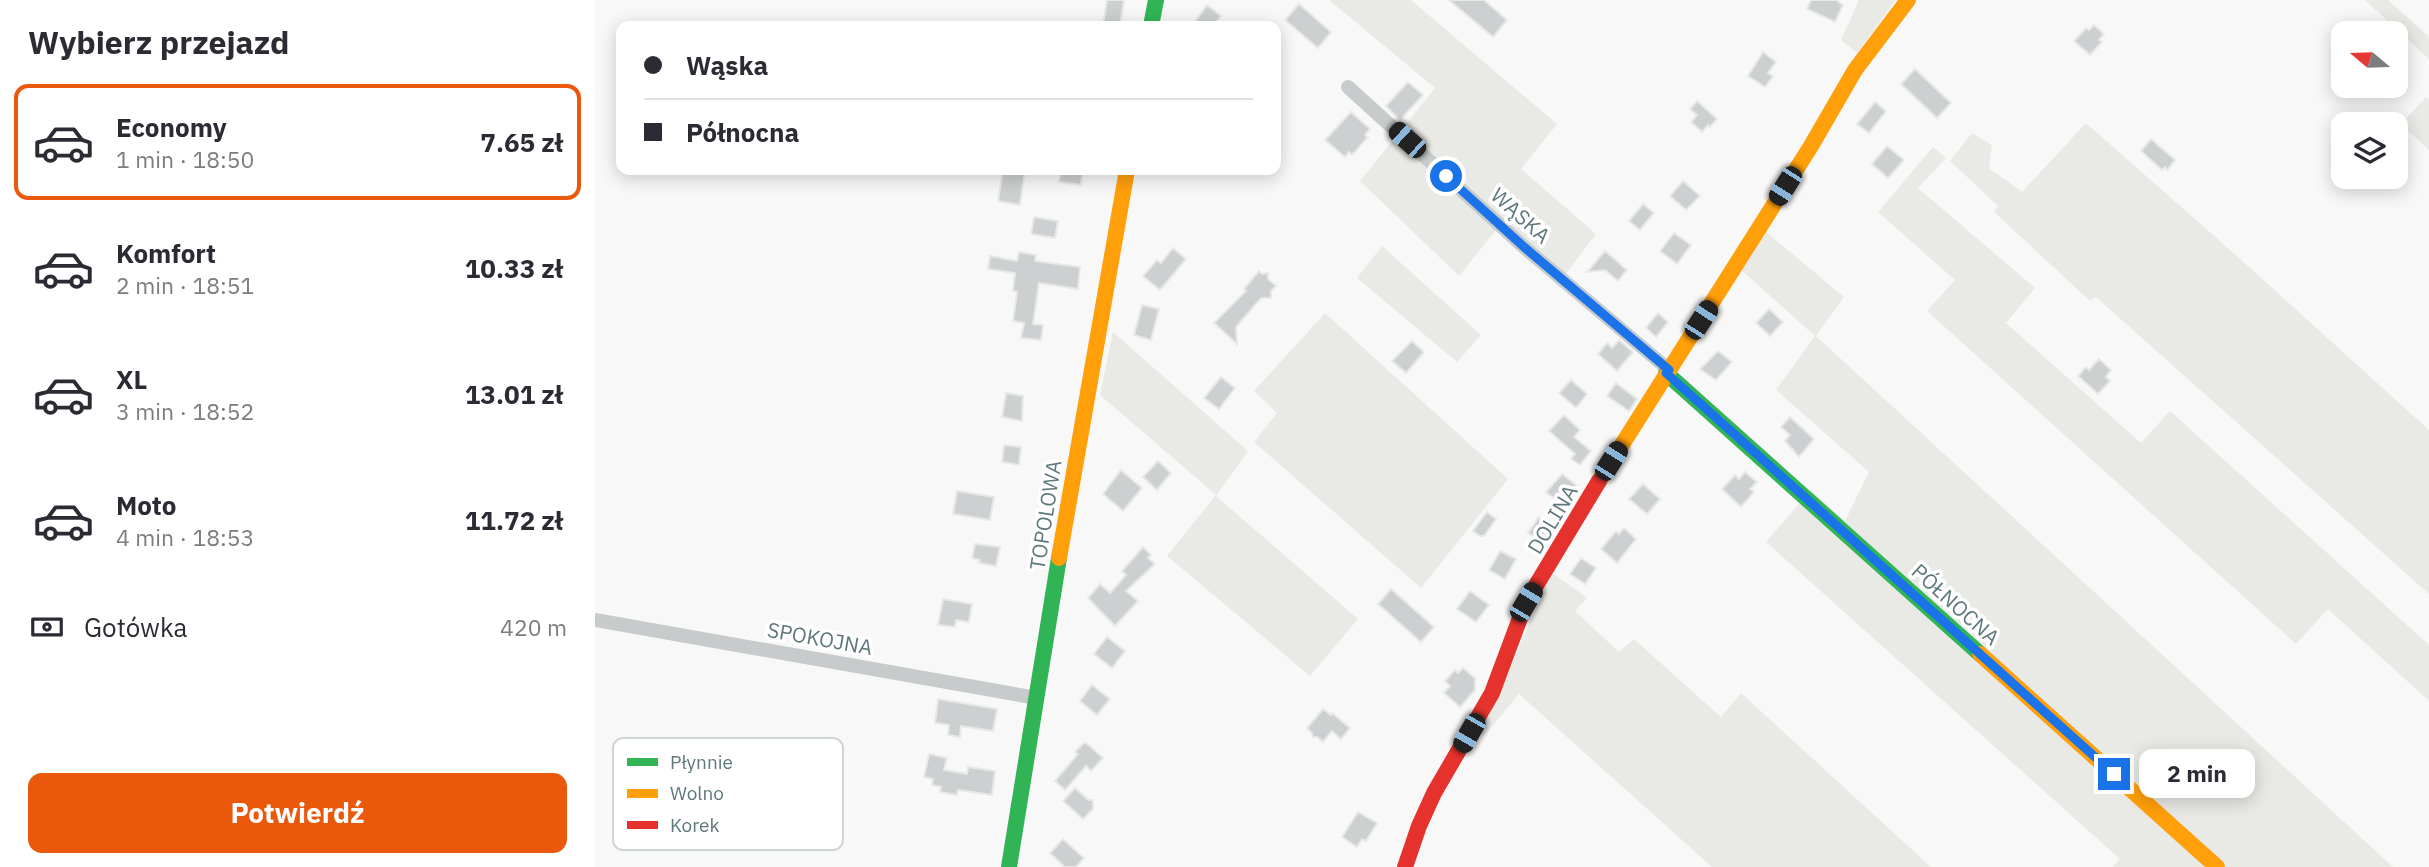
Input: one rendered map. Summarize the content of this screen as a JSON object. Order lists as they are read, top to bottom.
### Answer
{
  "streets": {
    "street": [
      "WĄSKA",
      "TOPOLOWA",
      "DOLINA",
      "PÓŁNOCNA",
      "SPOKOJNA"
    ]
  },
  "crossings": [
    ["WĄSKA", "DOLINA"],
    ["WĄSKA", "PÓŁNOCNA"],
    ["TOPOLOWA", "SPOKOJNA"],
    ["DOLINA", "PÓŁNOCNA"]
  ],
  "legend": ["Płynnie", "Wolno", "Korek"],
  "north": "left",
  "page": {
    "heading": "Wybierz przejazd",
    "banner": ["Wąska", "Północna"],
    "list": [
      {
        "name": "Economy",
        "note": "1 min · 18:50",
        "value": "7.65 zł"
      },
      {
        "name": "Komfort",
        "note": "2 min · 18:51",
        "value": "10.33 zł"
      },
      {
        "name": "XL",
        "note": "3 min · 18:52",
        "value": "13.01 zł"
      },
      {
        "name": "Moto",
        "note": "4 min · 18:53",
        "value": "11.72 zł"
      }
    ],
    "pay": ["Gotówka", "420 m"],
    "bubble": "2 min",
    "buttons": "Potwierdź"
  }
}
